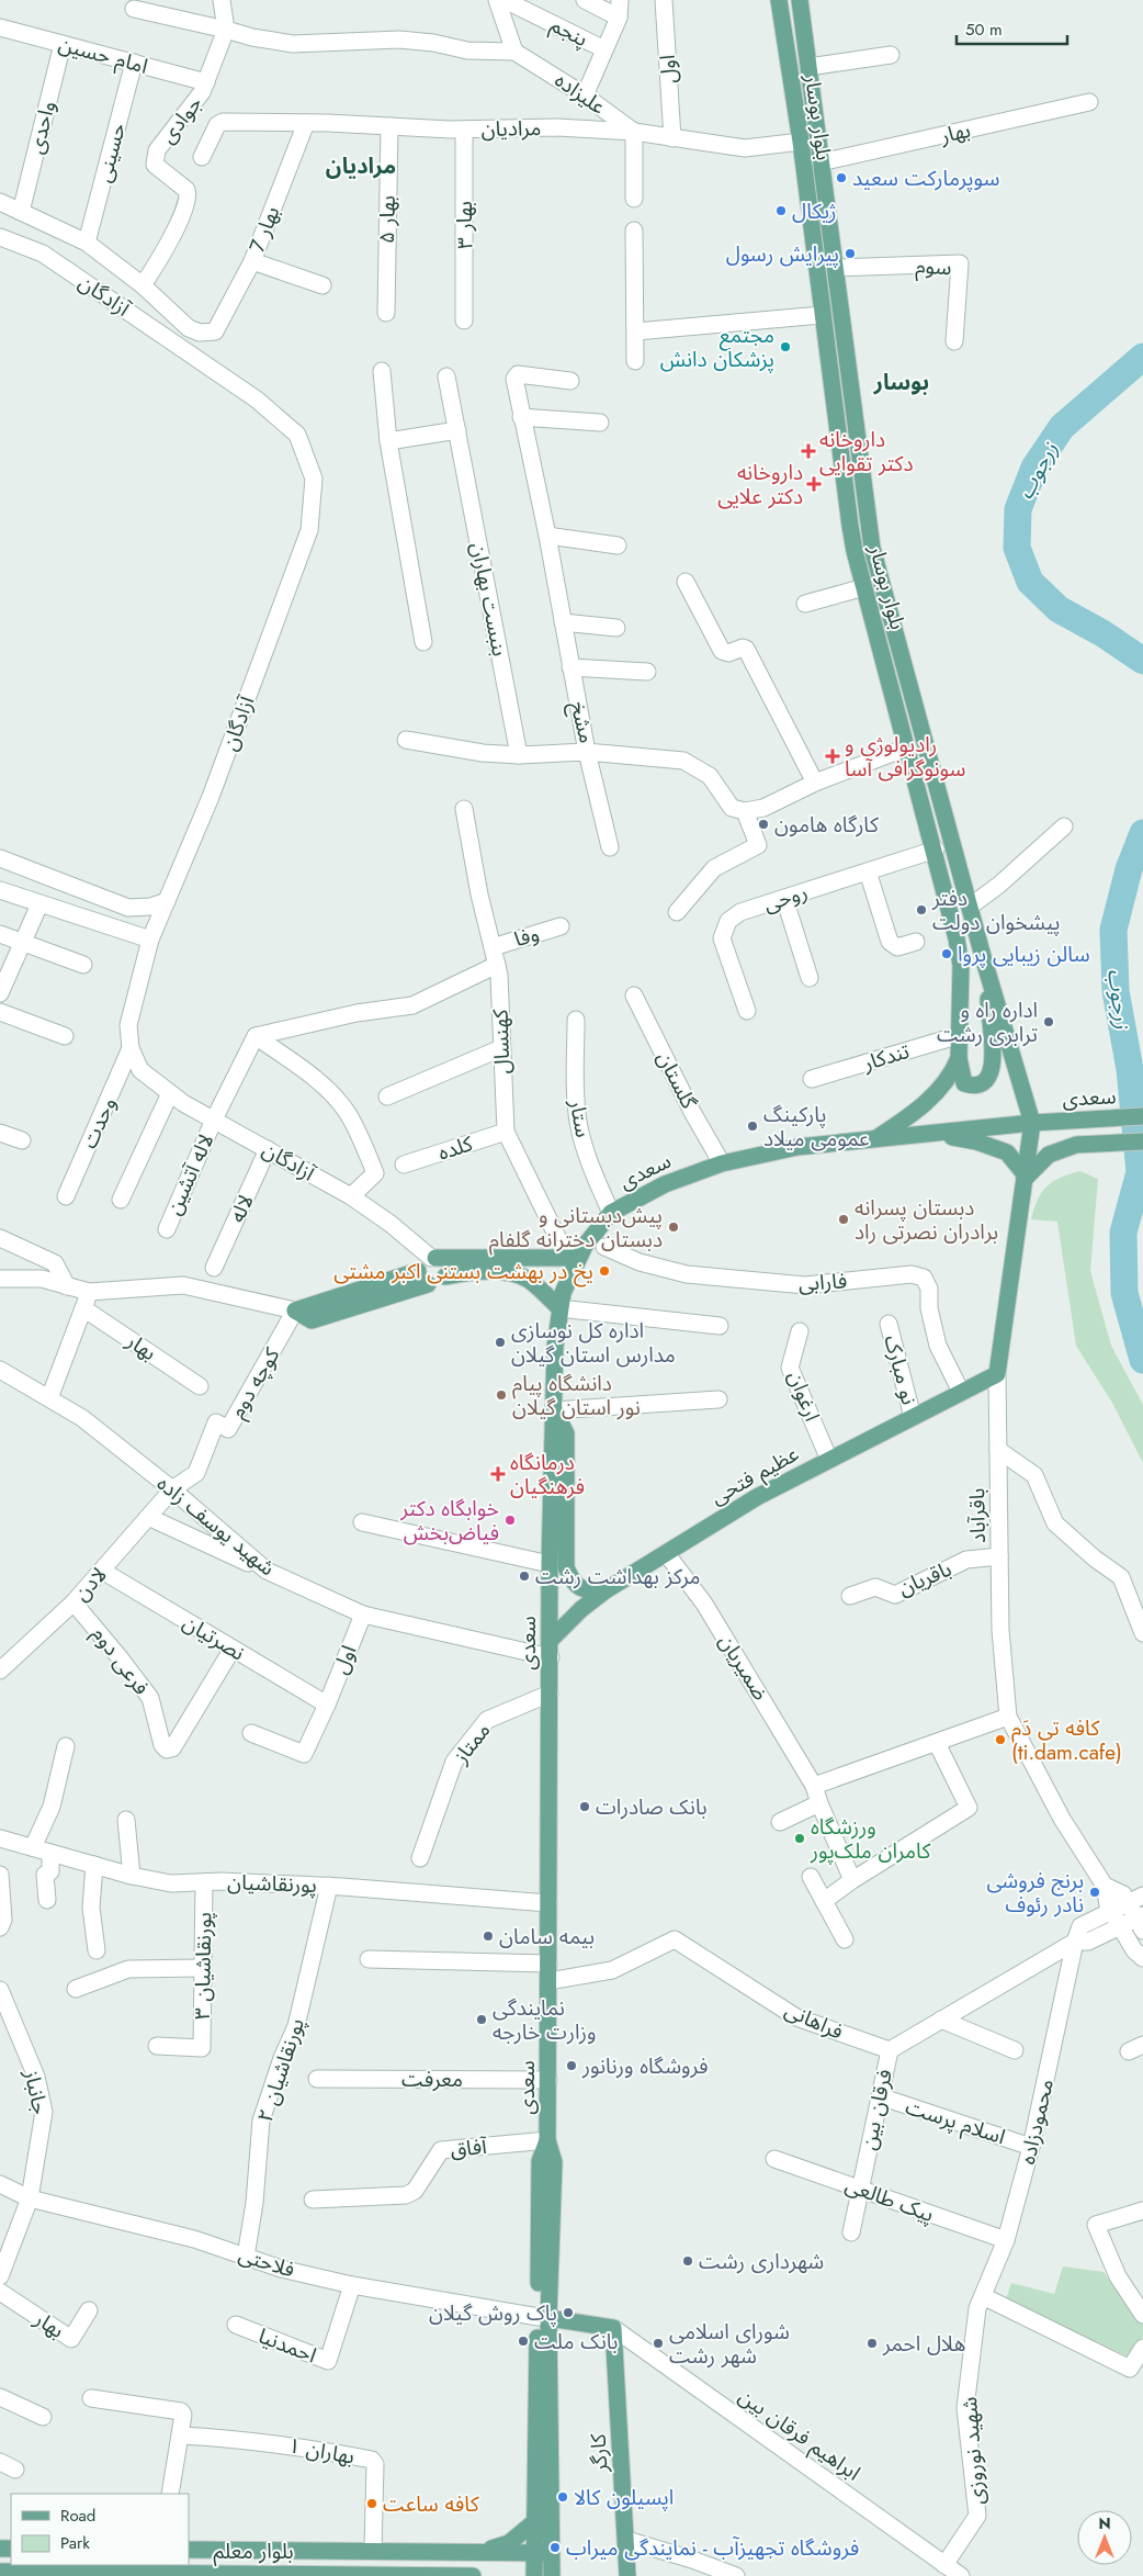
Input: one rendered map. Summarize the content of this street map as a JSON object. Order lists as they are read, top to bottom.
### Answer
{
  "streets": {
    "main road": [
      "بلوار بوسار",
      "سعدی",
      "عظیم فتحی",
      "باقرآباد",
      "ابراهیم فرقان بین",
      "کارگر",
      "بلوار معلم"
    ],
    "street": [
      "پنجم",
      "امام حسین",
      "اول",
      "علیزاده",
      "جوادی",
      "واحدی",
      "مرادیان",
      "بهار",
      "حسینی",
      "بهار ۵",
      "بهار ۳",
      "بهار 7",
      "سوم",
      "آزادگان",
      "بنبست بهاران",
      "مشخ",
      "روحی",
      "وفا",
      "کهنسال",
      "تندکار",
      "گلستان",
      "ستار",
      "وحدت",
      "کلده",
      "لاله آتشین",
      "لاله",
      "فارابی",
      "نو مبارک",
      "کوچه دوم",
      "ارغوان",
      "شهید یوسف زاده",
      "باقریان",
      "لادن",
      "نصرتیان",
      "فرعی دوم",
      "ضمیریان",
      "ممتاز",
      "پورنقاشیان",
      "پورنقاشیان ۳",
      "فراهانی",
      "پورنقاشیان ۲",
      "معرفت",
      "جانباز",
      "فرقان بین",
      "اسلام پرست",
      "محمودزاده",
      "آفاق",
      "پیک طالعی",
      "فلاحتی",
      "احمدنیا",
      "بهاران ۱",
      "شهید نوروزی"
    ]
  },
  "crossings": [
    ["امام حسین", "جوادی"],
    ["امام حسین", "واحدی"],
    ["امام حسین", "حسینی"],
    ["اول", "مرادیان"],
    ["اول", "شهید یوسف زاده"],
    ["اول", "نصرتیان"],
    ["علیزاده", "مرادیان"],
    ["بلوار بوسار", "مرادیان"],
    ["بلوار بوسار", "بهار"],
    ["بلوار بوسار", "سوم"],
    ["بلوار بوسار", "روحی"],
    ["بلوار بوسار", "تندکار"],
    ["بلوار بوسار", "سعدی"],
    ["بلوار بوسار", "باقرآباد"],
    ["جوادی", "بهار 7"],
    ["مرادیان", "بهار ۵"],
    ["مرادیان", "بهار ۳"],
    ["مرادیان", "بهار 7"],
    ["آزادگان", "وحدت"],
    ["آزادگان", "لاله آتشین"],
    ["آزادگان", "لاله"],
    ["وفا", "کهنسال"],
    ["کهنسال", "سعدی"],
    ["کهنسال", "کلده"],
    ["گلستان", "سعدی"],
    ["سعدی", "ستار"],
    ["سعدی", "عظیم فتحی"],
    ["سعدی", "باقرآباد"],
    ["سعدی", "شهید یوسف زاده"],
    ["سعدی", "ممتاز"],
    ["سعدی", "پورنقاشیان"],
    ["سعدی", "فراهانی"],
    ["سعدی", "معرفت"],
    ["سعدی", "آفاق"],
    ["سعدی", "فلاحتی"],
    ["سعدی", "ابراهیم فرقان بین"],
    ["سعدی", "بلوار معلم"],
    ["فارابی", "عظیم فتحی"],
    ["نو مبارک", "عظیم فتحی"],
    ["کوچه دوم", "شهید یوسف زاده"],
    ["کوچه دوم", "لادن"],
    ["ارغوان", "عظیم فتحی"],
    ["عظیم فتحی", "باقرآباد"],
    ["عظیم فتحی", "ضمیریان"],
    ["باقرآباد", "باقریان"],
    ["شهید یوسف زاده", "لادن"],
    ["لادن", "نصرتیان"],
    ["لادن", "فرعی دوم"],
    ["نصرتیان", "فرعی دوم"],
    ["پورنقاشیان", "پورنقاشیان ۳"],
    ["پورنقاشیان", "پورنقاشیان ۲"],
    ["فراهانی", "فرقان بین"],
    ["پورنقاشیان ۲", "فلاحتی"],
    ["جانباز", "فلاحتی"],
    ["فرقان بین", "اسلام پرست"],
    ["فرقان بین", "پیک طالعی"],
    ["اسلام پرست", "محمودزاده"],
    ["محمودزاده", "پیک طالعی"],
    ["محمودزاده", "شهید نوروزی"],
    ["فلاحتی", "احمدنیا"],
    ["فلاحتی", "ابراهیم فرقان بین"],
    ["ابراهیم فرقان بین", "شهید نوروزی"],
    ["ابراهیم فرقان بین", "کارگر"],
    ["بهاران ۱", "بلوار معلم"]
  ],
  "districts": ["مرادیان", "بوسار"],
  "water": ["زرجوب"],
  "places": {
    "other": [
      "سوپرمارکت سعید",
      "ژیکال",
      "پیرایش رسول",
      "مجتمع پزشکان دانش",
      "کارگاه هامون",
      "دفتر پیشخوان دولت",
      "سالن زیبایی پروا",
      "اداره راه و ترابری رشت",
      "پارکینگ عمومی میلاد",
      "دبستان پسرانه برادران نصرتی راد",
      "پیش‌دبستانی و دبستان دخترانه گلفام",
      "یخ در بهشت بستنی اکبر مشتی",
      "اداره کل نوسازی مدارس استان گیلان",
      "دانشگاه پیام نور استان گیلان",
      "خوابگاه دکتر فیاض‌بخش",
      "مرکز بهداشت رشت",
      "کافه تی دَم (ti.dam.cafe)",
      "بانک صادرات",
      "ورزشگاه کامران ملک‌پور",
      "برنج فروشی نادر رئوف",
      "بیمه سامان",
      "نمایندگی وزارت خارجه",
      "فروشگاه ورنانور",
      "شهرداری رشت",
      "پاک روش گیلان",
      "بانک ملت",
      "شورای اسلامی شهر رشت",
      "هلال احمر",
      "اپسیلون کالا",
      "کافه ساعت",
      "فروشگاه تجهیزآب - نمایندگی میراب"
    ],
    "health": [
      "داروخانه دکتر تقوایی",
      "داروخانه دکتر علایی",
      "رادیولوژی و سونوگرافی آسا",
      "درمانگاه فرهنگیان"
    ]
  },
  "legend": ["Road", "Park"],
  "scale_bar": "50 m",
  "north": "top"
}
